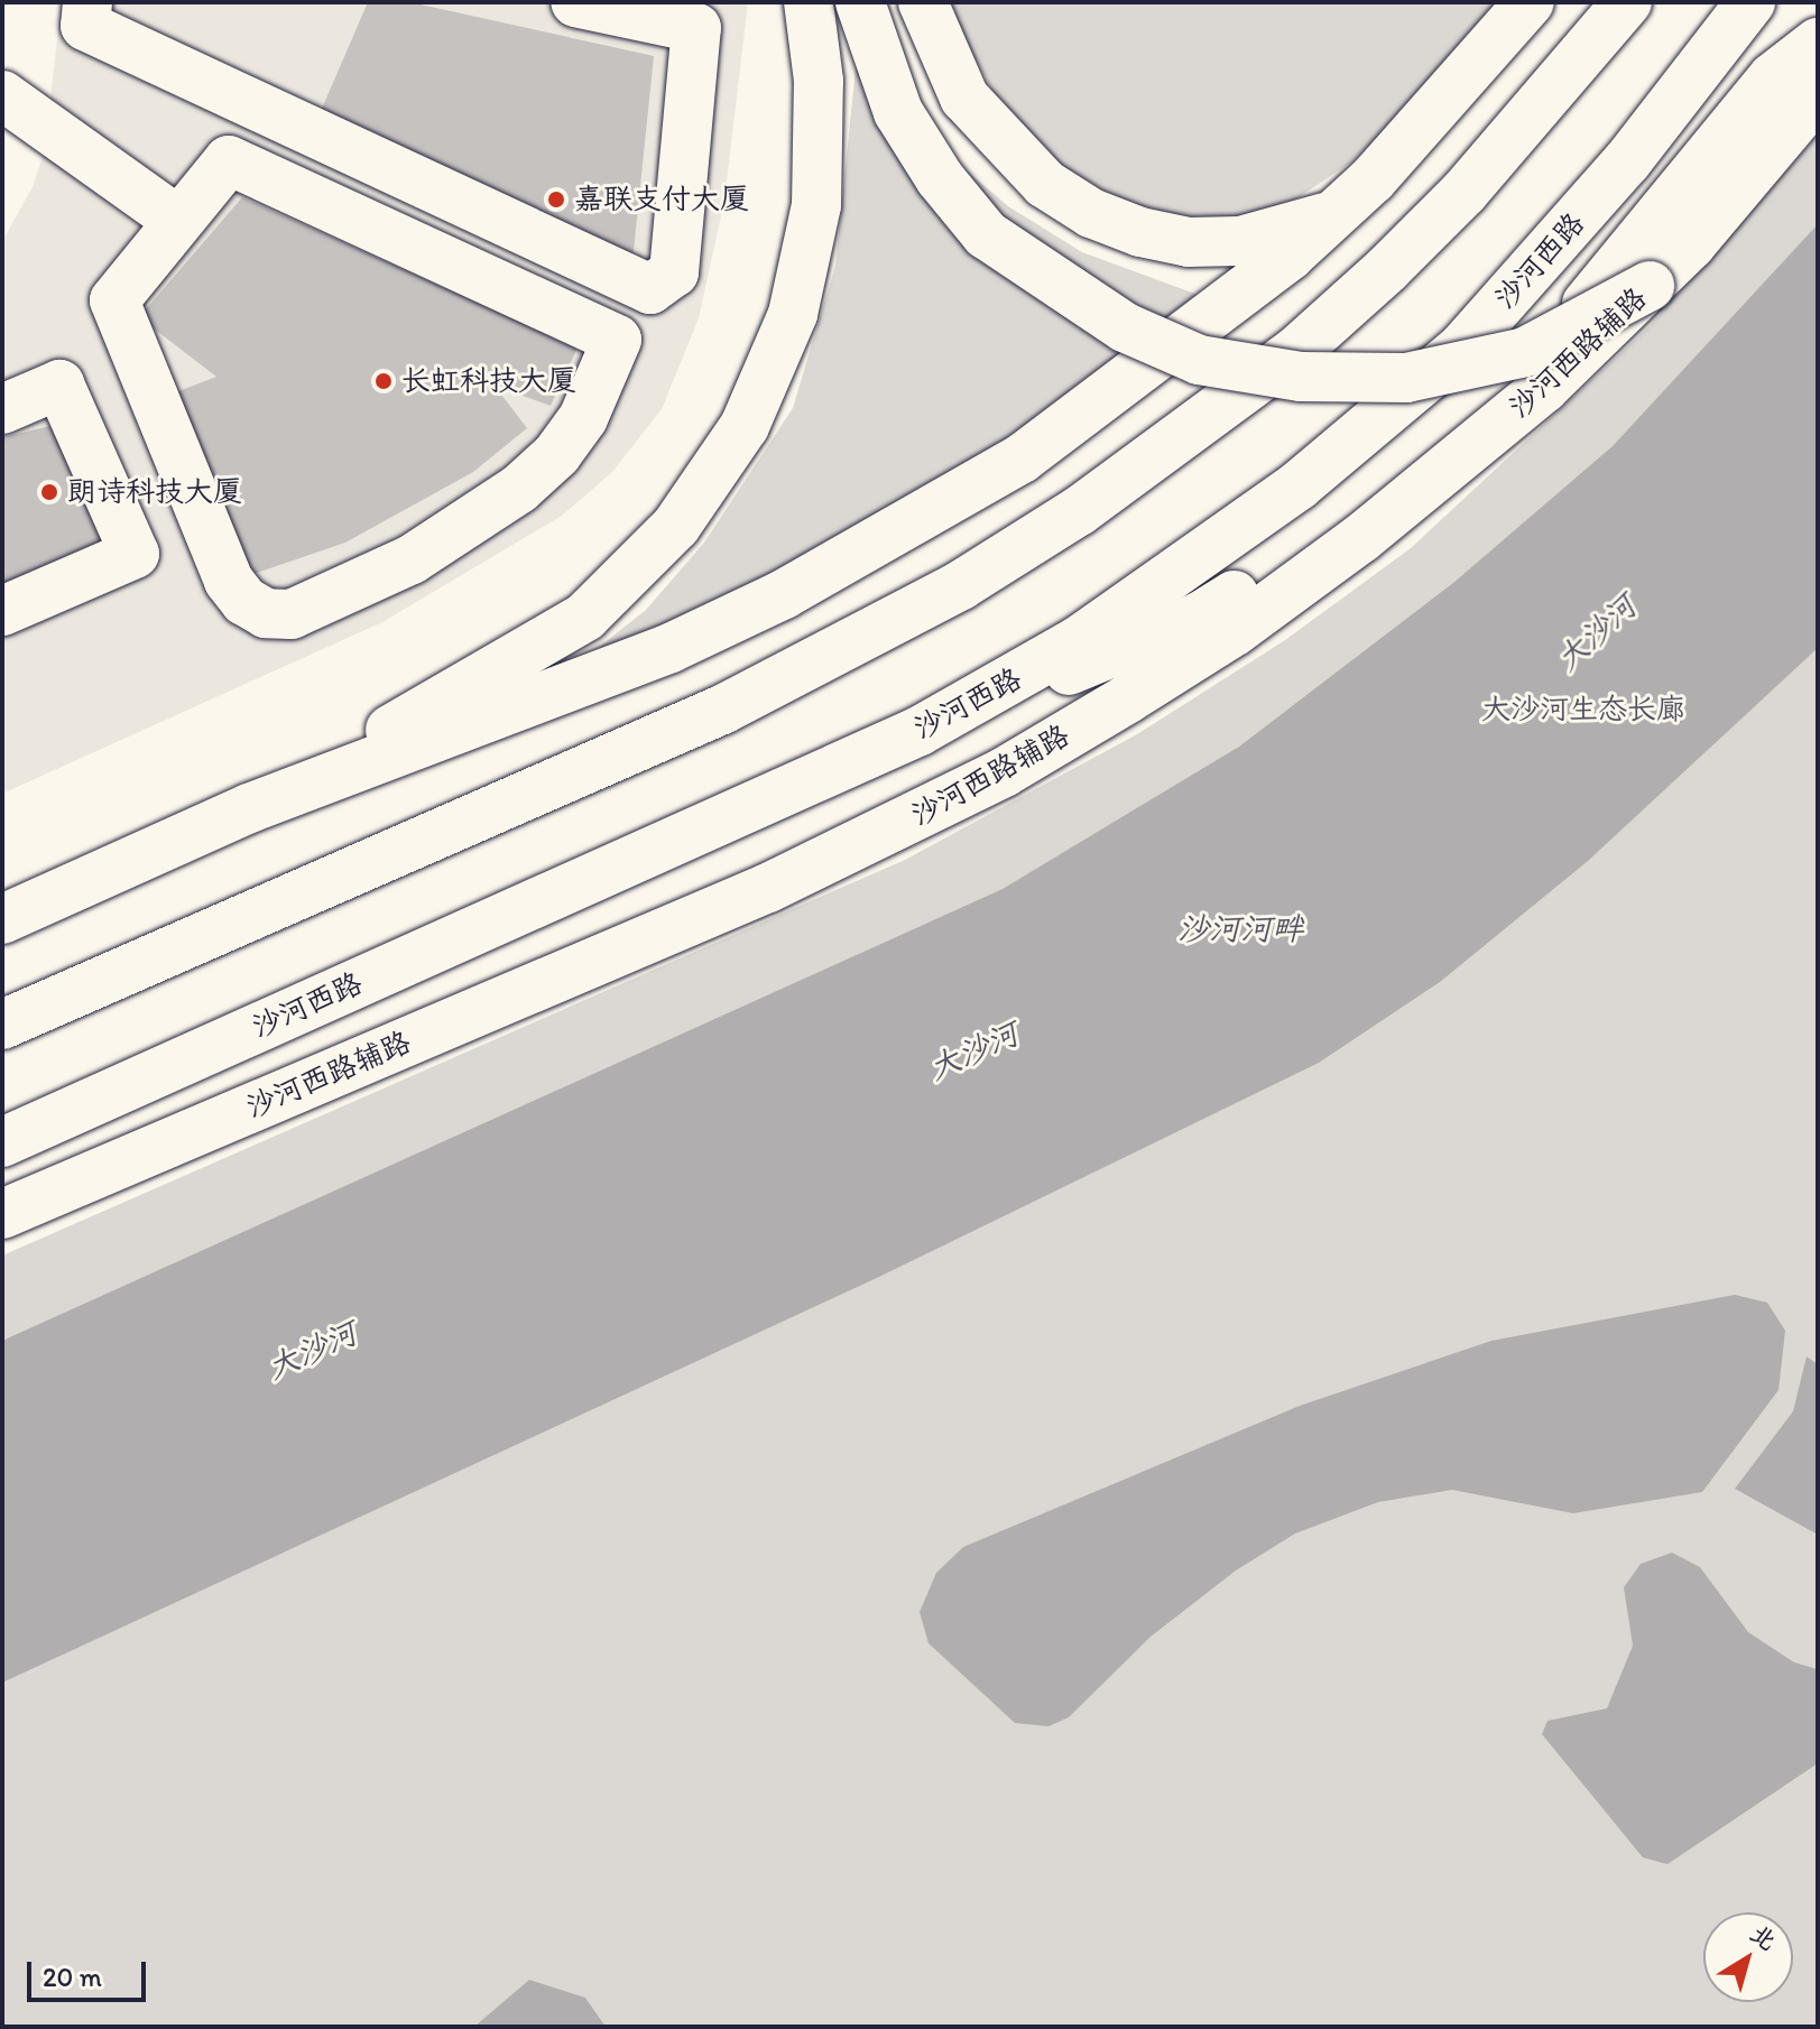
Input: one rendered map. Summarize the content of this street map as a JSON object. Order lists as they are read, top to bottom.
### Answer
{
  "streets": {
    "main road": ["沙河西路", "沙河西路辅路"]
  },
  "water": ["大沙河", "沙河河畔"],
  "parks": ["大沙河生态长廊"],
  "places": ["嘉联支付大厦", "长虹科技大厦", "朗诗科技大厦"],
  "scale_bar": "20 m",
  "north": "top right"
}
